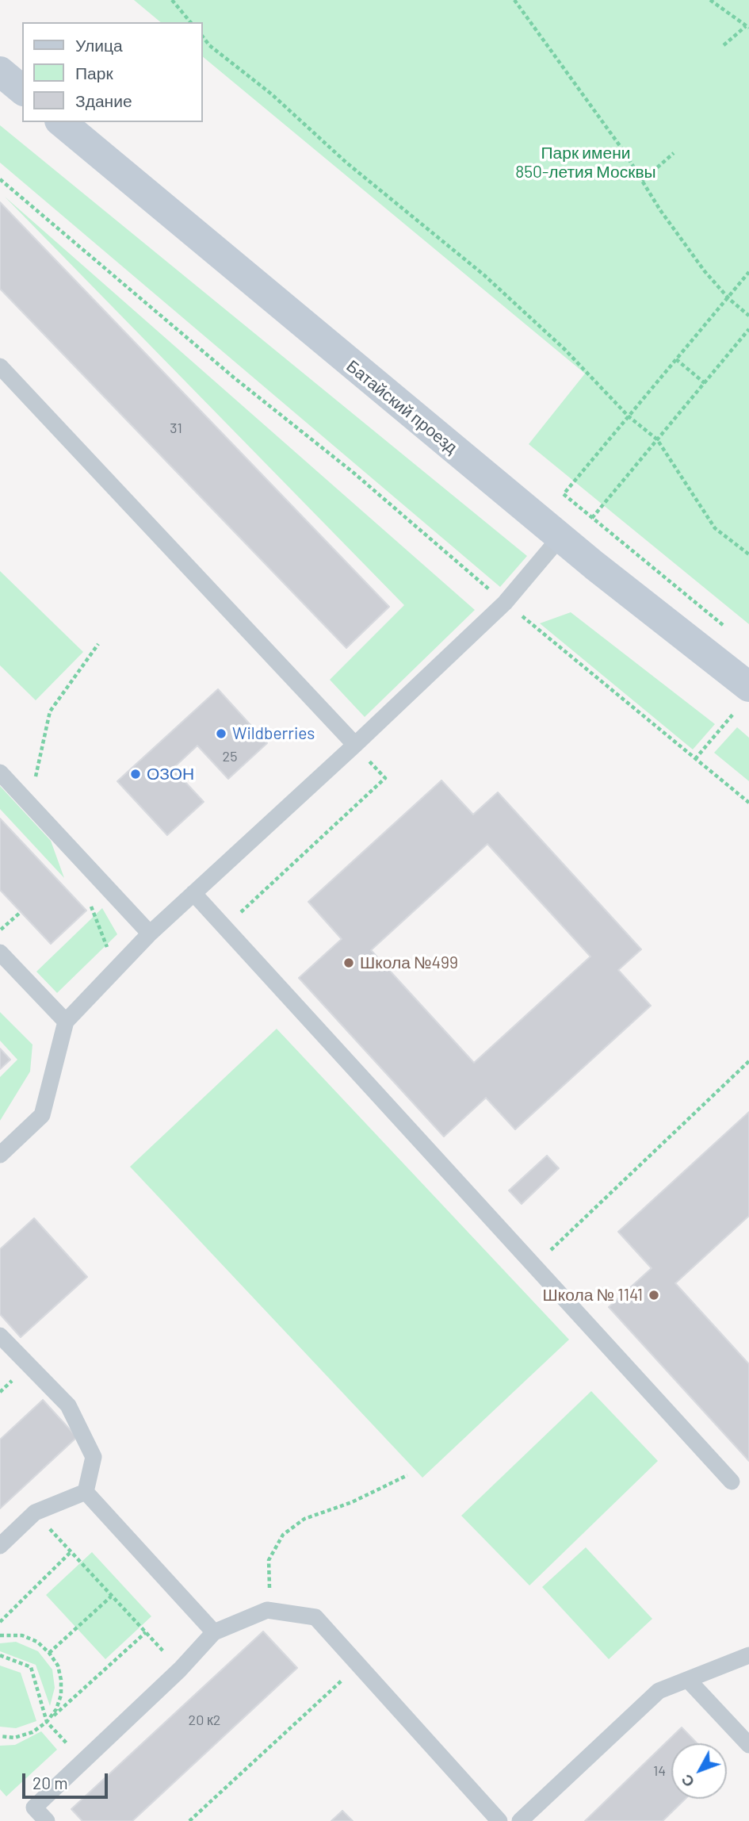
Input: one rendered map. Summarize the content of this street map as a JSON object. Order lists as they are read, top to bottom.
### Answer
{
  "streets": {
    "main road": ["Батайский проезд"]
  },
  "parks": ["Парк имени 850-летия Москвы"],
  "places": [
    "Wildberries",
    "ОЗОН",
    "Школа №499",
    "Школа № 1141"
  ],
  "house_numbers": [
    "31",
    "25",
    "20 к2",
    "14"
  ],
  "legend": ["Улица", "Парк", "Здание"],
  "scale_bar": "20 m",
  "north": "bottom left"
}
